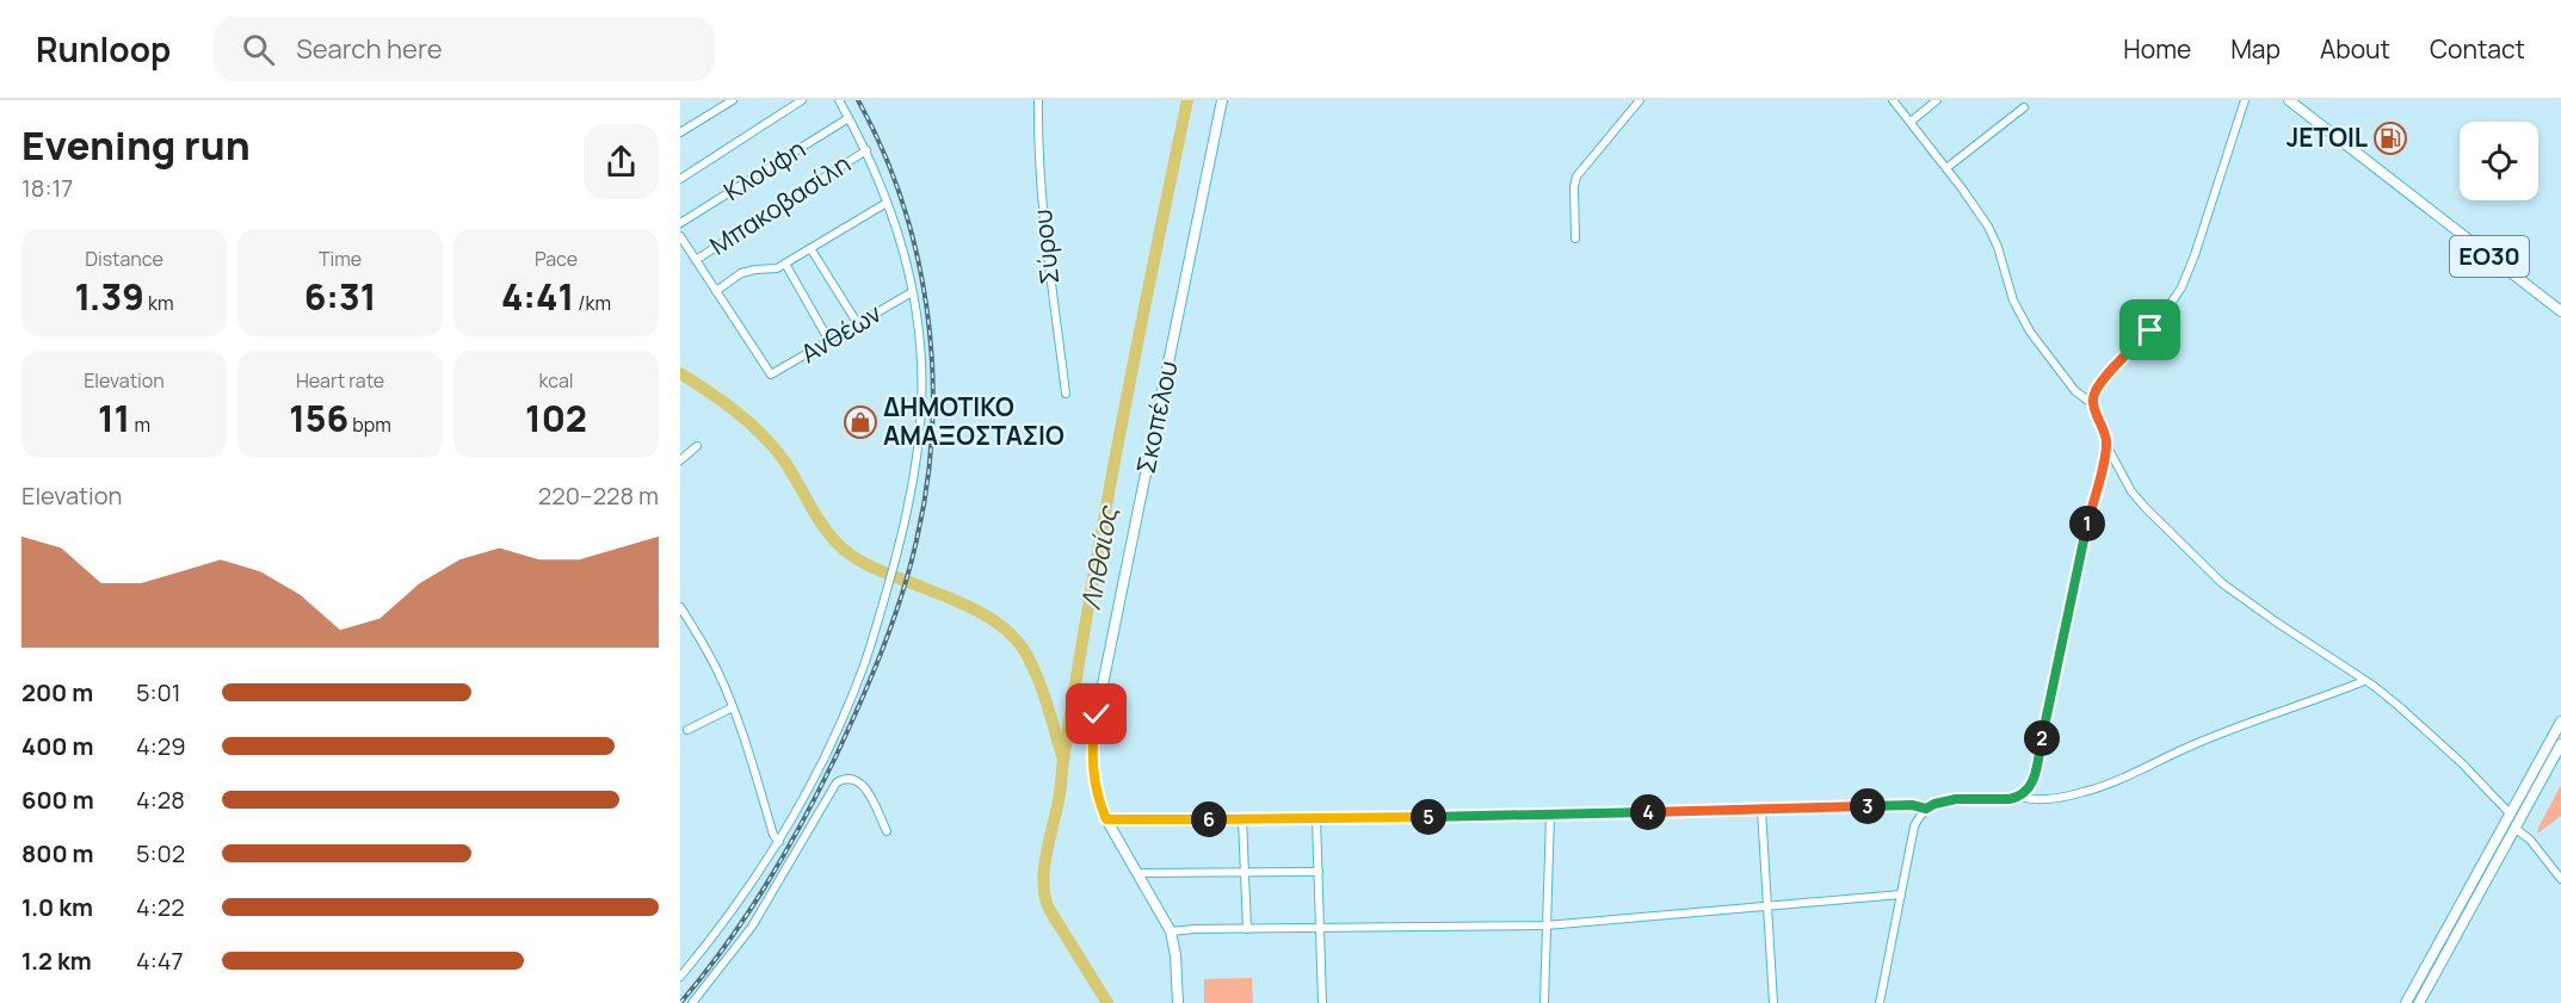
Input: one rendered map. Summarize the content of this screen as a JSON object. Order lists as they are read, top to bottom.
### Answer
{
  "streets": {
    "main road": ["ΕΟ30", "Σκοπέλου"],
    "street": [
      "Κλούφη",
      "Μπακοβασίλη",
      "Σύρου",
      "Ανθέων"
    ]
  },
  "water": ["Ληθαίος"],
  "places": {
    "fuel station": ["JETOIL"],
    "shop": ["ΔΗΜΟΤΙΚΟ ΑΜΑΞΟΣΤΑΣΙΟ"]
  },
  "page": {
    "header": "Runloop",
    "search": "Search here",
    "nav": [
      "Home",
      "Map",
      "About",
      "Contact"
    ],
    "heading": ["Evening run", "18:17"],
    "stats": [
      ["Distance", "1.39 km"],
      ["Time", "6:31"],
      ["Pace", "4:41 /km"],
      ["Elevation", "11 m"],
      ["Heart rate", "156 bpm"],
      ["kcal", "102"]
    ],
    "chart": ["Elevation", "220–228 m"],
    "pins": [
      "1",
      "2",
      "3",
      "4",
      "5",
      "6"
    ],
    "list": [
      {
        "name": "200 m",
        "note": "5:01"
      },
      {
        "name": "400 m",
        "note": "4:29"
      },
      {
        "name": "600 m",
        "note": "4:28"
      },
      {
        "name": "800 m",
        "note": "5:02"
      },
      {
        "name": "1.0 km",
        "note": "4:22"
      },
      {
        "name": "1.2 km",
        "note": "4:47"
      }
    ]
  }
}
